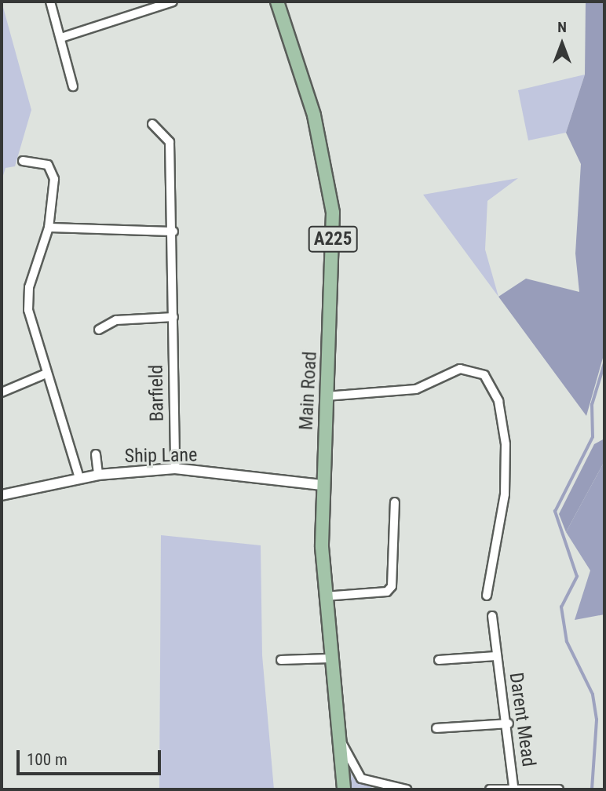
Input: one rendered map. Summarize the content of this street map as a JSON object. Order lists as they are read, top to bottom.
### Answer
{
  "streets": {
    "main road": ["A225", "Main Road"],
    "street": ["Barfield", "Ship Lane", "Darent Mead"]
  },
  "crossings": [
    ["Main Road", "Ship Lane"],
    ["Barfield", "Ship Lane"]
  ],
  "scale_bar": "100 m",
  "north": "top"
}
